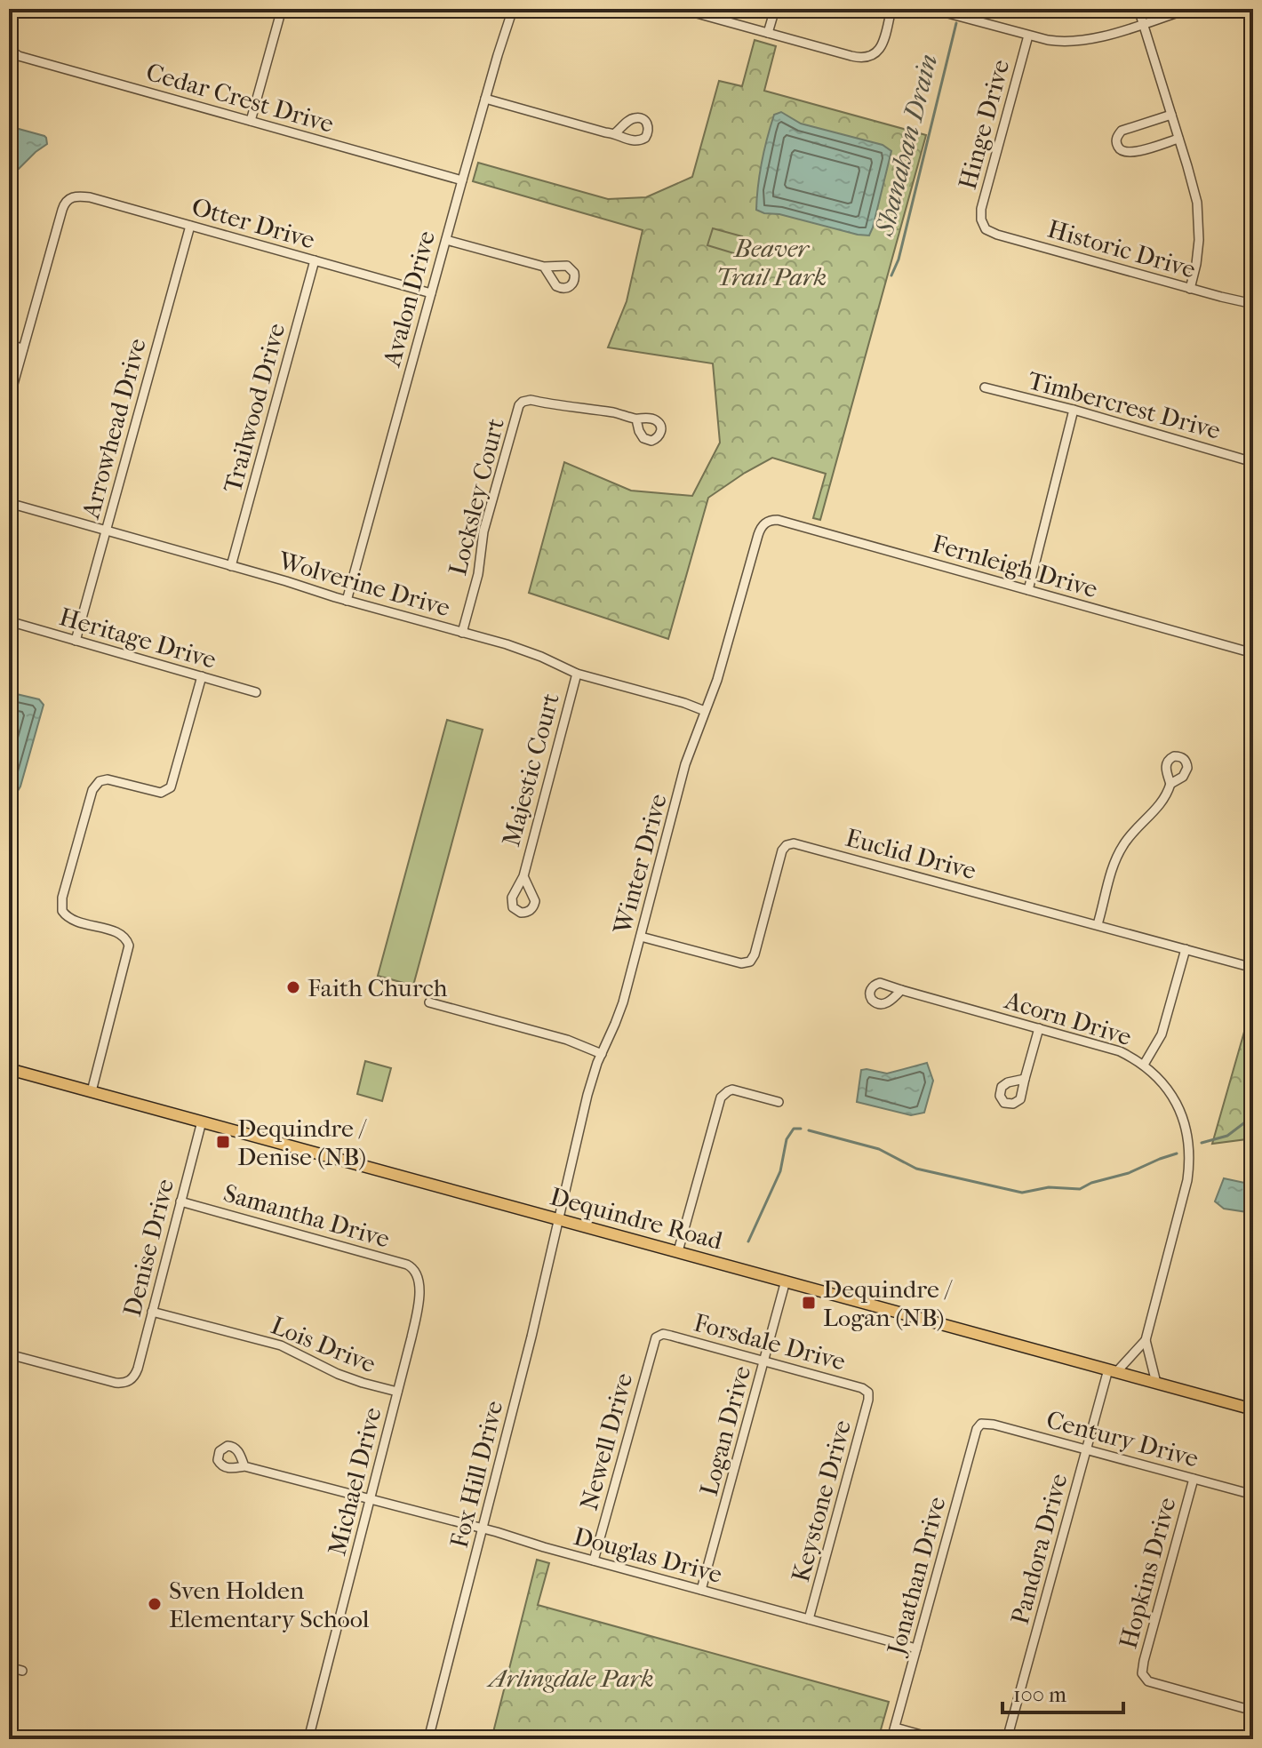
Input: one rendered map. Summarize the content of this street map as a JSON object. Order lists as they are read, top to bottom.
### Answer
{
  "streets": {
    "main road": ["Dequindre Road"],
    "street": [
      "Cedar Crest Drive",
      "Hinge Drive",
      "Otter Drive",
      "Historic Drive",
      "Avalon Drive",
      "Timbercrest Drive",
      "Trailwood Drive",
      "Arrowhead Drive",
      "Locksley Court",
      "Fernleigh Drive",
      "Wolverine Drive",
      "Heritage Drive",
      "Majestic Court",
      "Euclid Drive",
      "Winter Drive",
      "Acorn Drive",
      "Samantha Drive",
      "Denise Drive",
      "Forsdale Drive",
      "Lois Drive",
      "Logan Drive",
      "Century Drive",
      "Newell Drive",
      "Fox Hill Drive",
      "Michael Drive",
      "Keystone Drive",
      "Pandora Drive",
      "Douglas Drive",
      "Hopkins Drive",
      "Jonathan Drive"
    ]
  },
  "crossings": [
    ["Cedar Crest Drive", "Avalon Drive"],
    ["Hinge Drive", "Historic Drive"],
    ["Otter Drive", "Avalon Drive"],
    ["Otter Drive", "Trailwood Drive"],
    ["Otter Drive", "Arrowhead Drive"],
    ["Avalon Drive", "Wolverine Drive"],
    ["Trailwood Drive", "Wolverine Drive"],
    ["Arrowhead Drive", "Wolverine Drive"],
    ["Arrowhead Drive", "Heritage Drive"],
    ["Locksley Court", "Wolverine Drive"],
    ["Fernleigh Drive", "Winter Drive"],
    ["Wolverine Drive", "Majestic Court"],
    ["Wolverine Drive", "Winter Drive"],
    ["Euclid Drive", "Winter Drive"],
    ["Winter Drive", "Dequindre Road"],
    ["Winter Drive", "Fox Hill Drive"],
    ["Acorn Drive", "Dequindre Road"],
    ["Acorn Drive", "Pandora Drive"],
    ["Samantha Drive", "Denise Drive"],
    ["Samantha Drive", "Michael Drive"],
    ["Dequindre Road", "Denise Drive"],
    ["Dequindre Road", "Logan Drive"],
    ["Dequindre Road", "Fox Hill Drive"],
    ["Dequindre Road", "Pandora Drive"],
    ["Denise Drive", "Lois Drive"],
    ["Forsdale Drive", "Logan Drive"],
    ["Forsdale Drive", "Newell Drive"],
    ["Forsdale Drive", "Keystone Drive"],
    ["Lois Drive", "Michael Drive"],
    ["Logan Drive", "Douglas Drive"],
    ["Century Drive", "Pandora Drive"],
    ["Century Drive", "Hopkins Drive"],
    ["Century Drive", "Jonathan Drive"],
    ["Newell Drive", "Douglas Drive"],
    ["Fox Hill Drive", "Douglas Drive"],
    ["Michael Drive", "Douglas Drive"],
    ["Keystone Drive", "Douglas Drive"],
    ["Douglas Drive", "Jonathan Drive"]
  ],
  "water": ["Shanahan Drain"],
  "parks": ["Beaver Trail Park", "Arlingdale Park"],
  "places": {
    "other": ["Faith Church", "Sven Holden Elementary School"],
    "transit": ["Dequindre / Denise (NB)", "Dequindre / Logan (NB)"]
  },
  "scale_bar": "100 m"
}
